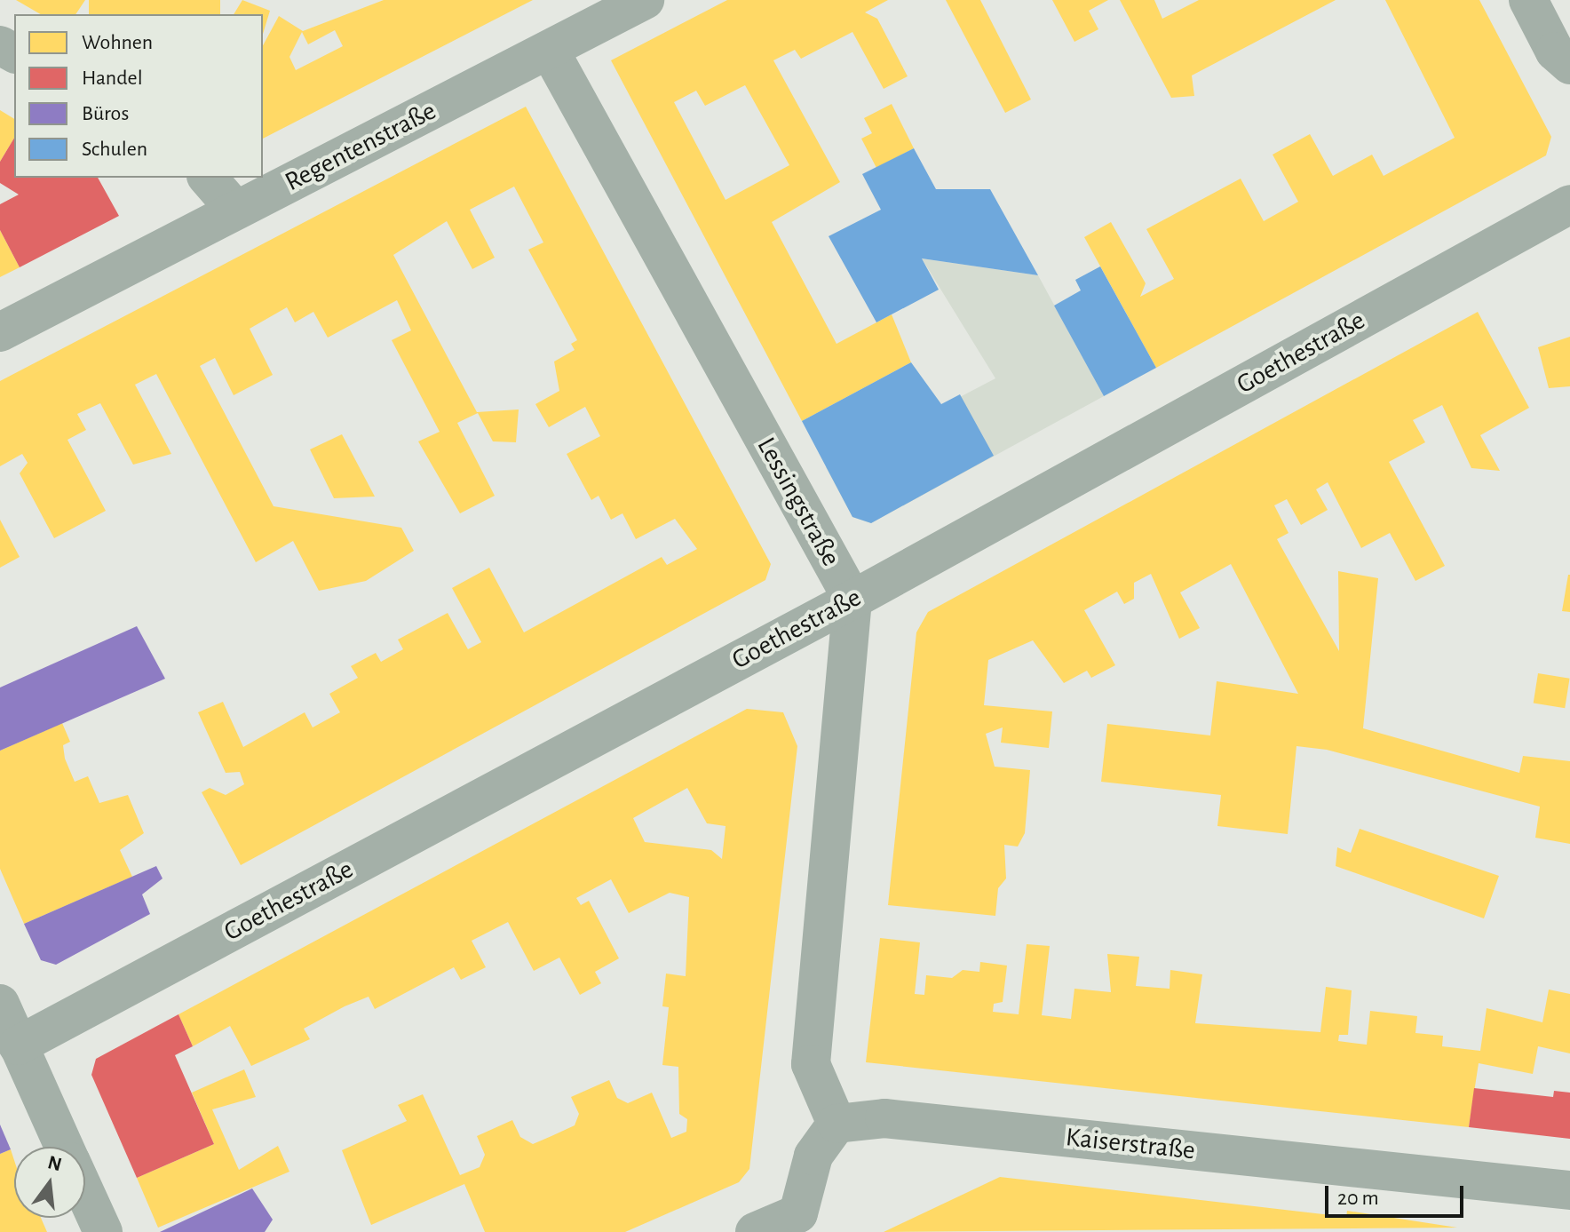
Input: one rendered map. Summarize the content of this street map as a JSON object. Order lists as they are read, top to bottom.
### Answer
{
  "streets": {
    "street": [
      "Regentenstraße",
      "Goethestraße",
      "Lessingstraße",
      "Kaiserstraße"
    ]
  },
  "crossings": [
    ["Regentenstraße", "Lessingstraße"],
    ["Goethestraße", "Lessingstraße"]
  ],
  "legend": [
    "Wohnen",
    "Handel",
    "Büros",
    "Schulen"
  ],
  "scale_bar": "20 m",
  "north": "top"
}
